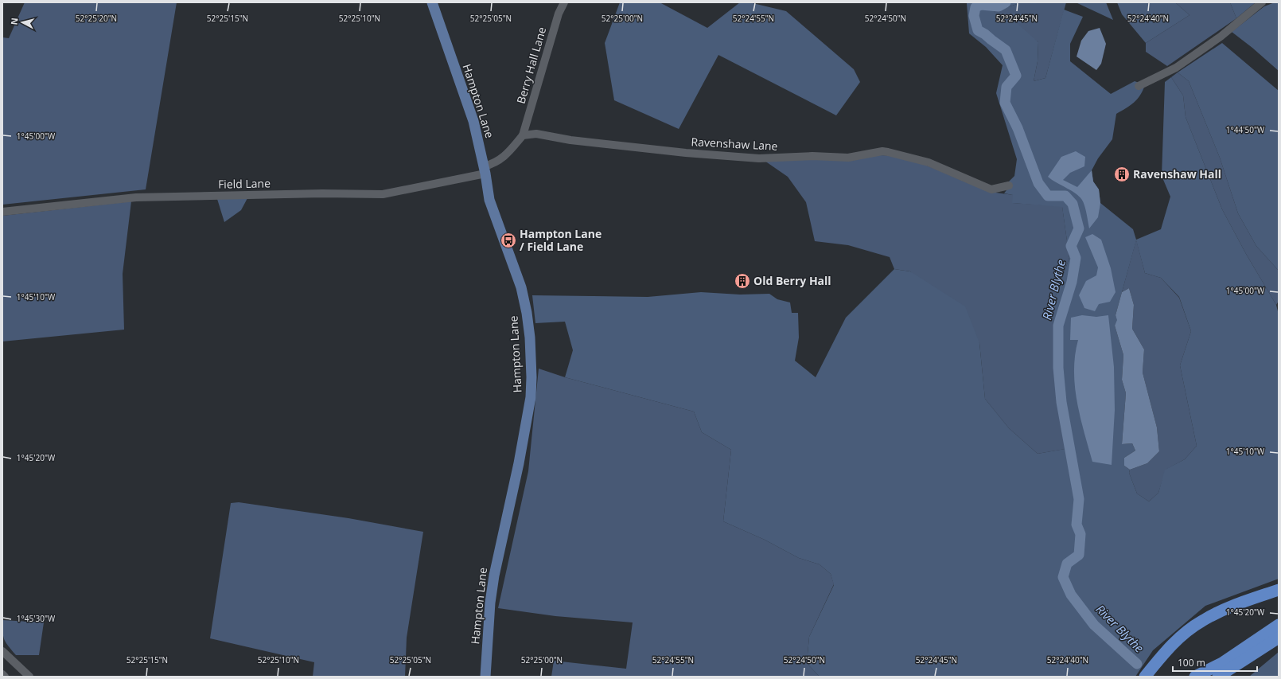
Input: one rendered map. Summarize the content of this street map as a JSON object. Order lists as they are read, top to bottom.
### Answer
{
  "streets": {
    "main road": ["Hampton Lane"],
    "street": ["Berry Hall Lane", "Ravenshaw Lane", "Field Lane"]
  },
  "crossings": [
    ["Berry Hall Lane", "Ravenshaw Lane"],
    ["Hampton Lane", "Field Lane"]
  ],
  "water": ["River Blythe"],
  "places": {
    "building": ["Ravenshaw Hall", "Old Berry Hall"],
    "bus stop": ["Hampton Lane / Field Lane"]
  },
  "scale_bar": "100 m",
  "north": "left",
  "coordinates": [
    "52°25'20\"N",
    "52°25'15\"N",
    "52°25'10\"N",
    "52°25'05\"N",
    "52°25'00\"N",
    "52°24'55\"N",
    "52°24'50\"N",
    "52°24'45\"N",
    "52°24'40\"N",
    "1°44'50\"W",
    "1°45'00\"W",
    "1°45'10\"W",
    "1°45'20\"W",
    "1°45'30\"W"
  ]
}
